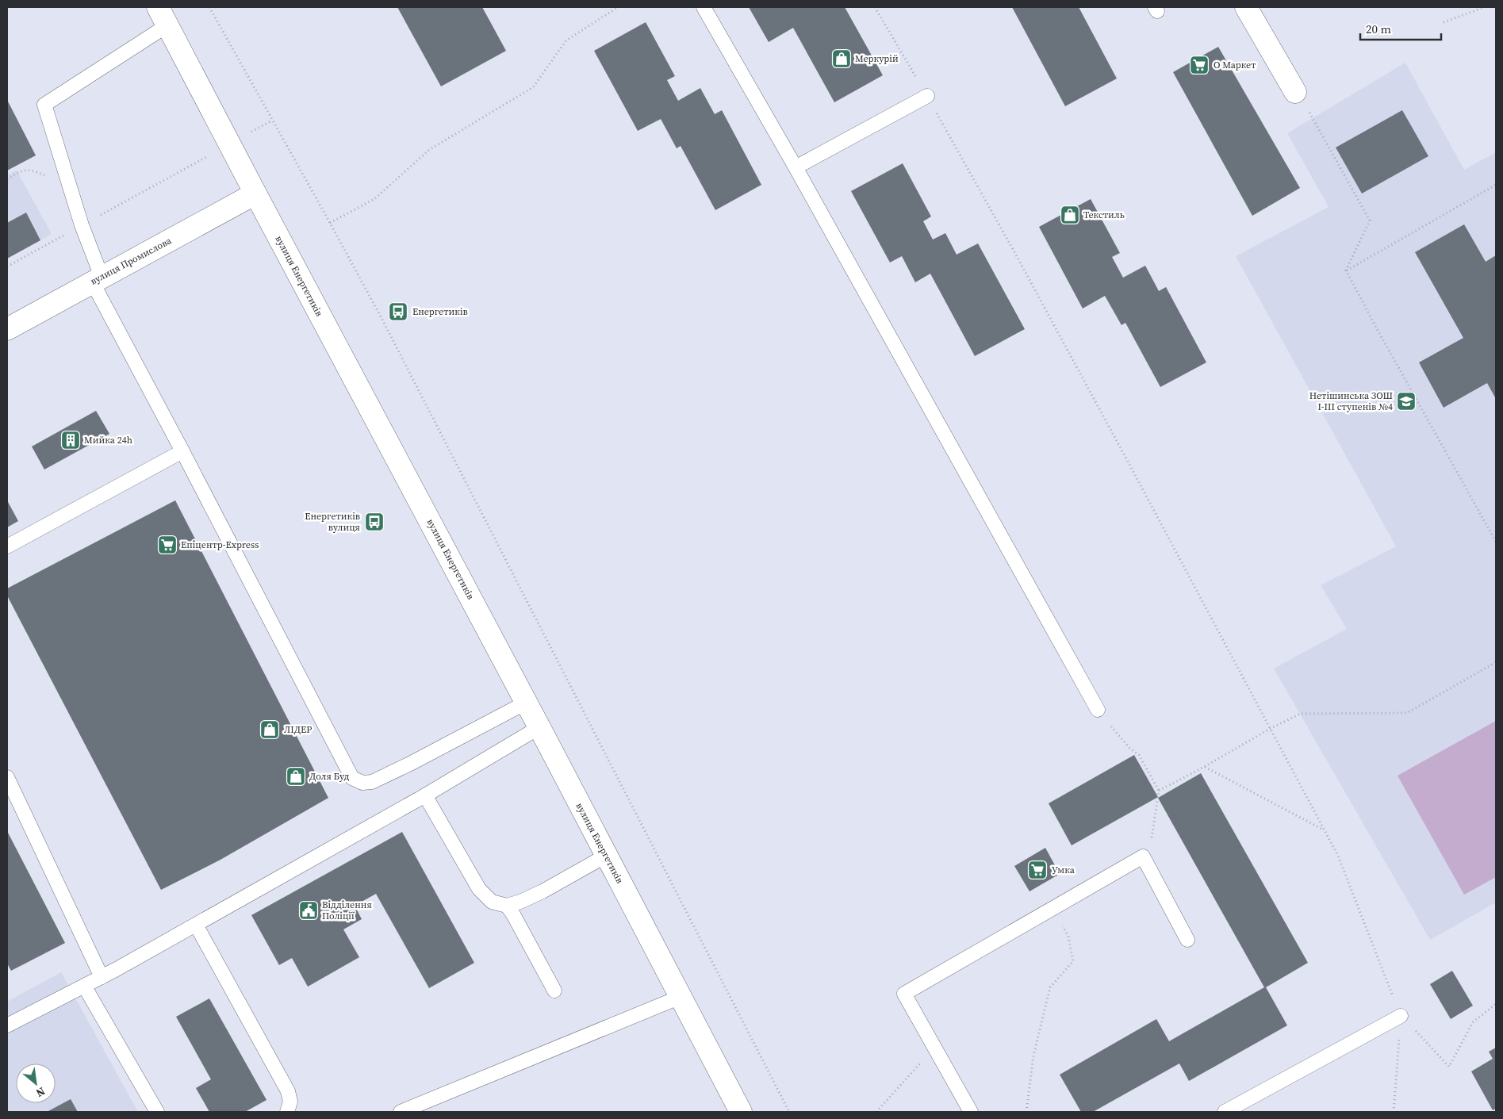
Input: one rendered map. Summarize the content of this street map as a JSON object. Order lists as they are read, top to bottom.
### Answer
{
  "streets": {
    "main road": ["вулиця Промислова", "вулиця Енергетиків"]
  },
  "crossings": [
    ["вулиця Промислова", "вулиця Енергетиків"]
  ],
  "places": {
    "shop": [
      "Меркурій",
      "Текстиль",
      "ЛІДЕР",
      "Доля Буд"
    ],
    "supermarket": ["О Маркет", "Епіцентр-Express", "Умка"],
    "bus stop": ["Енергетиків", "Енергетиків вулиця"],
    "school or university": ["Нетішинська ЗОШ І-ІІІ ступенів №4"],
    "building": ["Мийка 24һ"],
    "public building": ["Відділення Поліції"]
  },
  "scale_bar": "20 m",
  "north": "bottom right"
}
